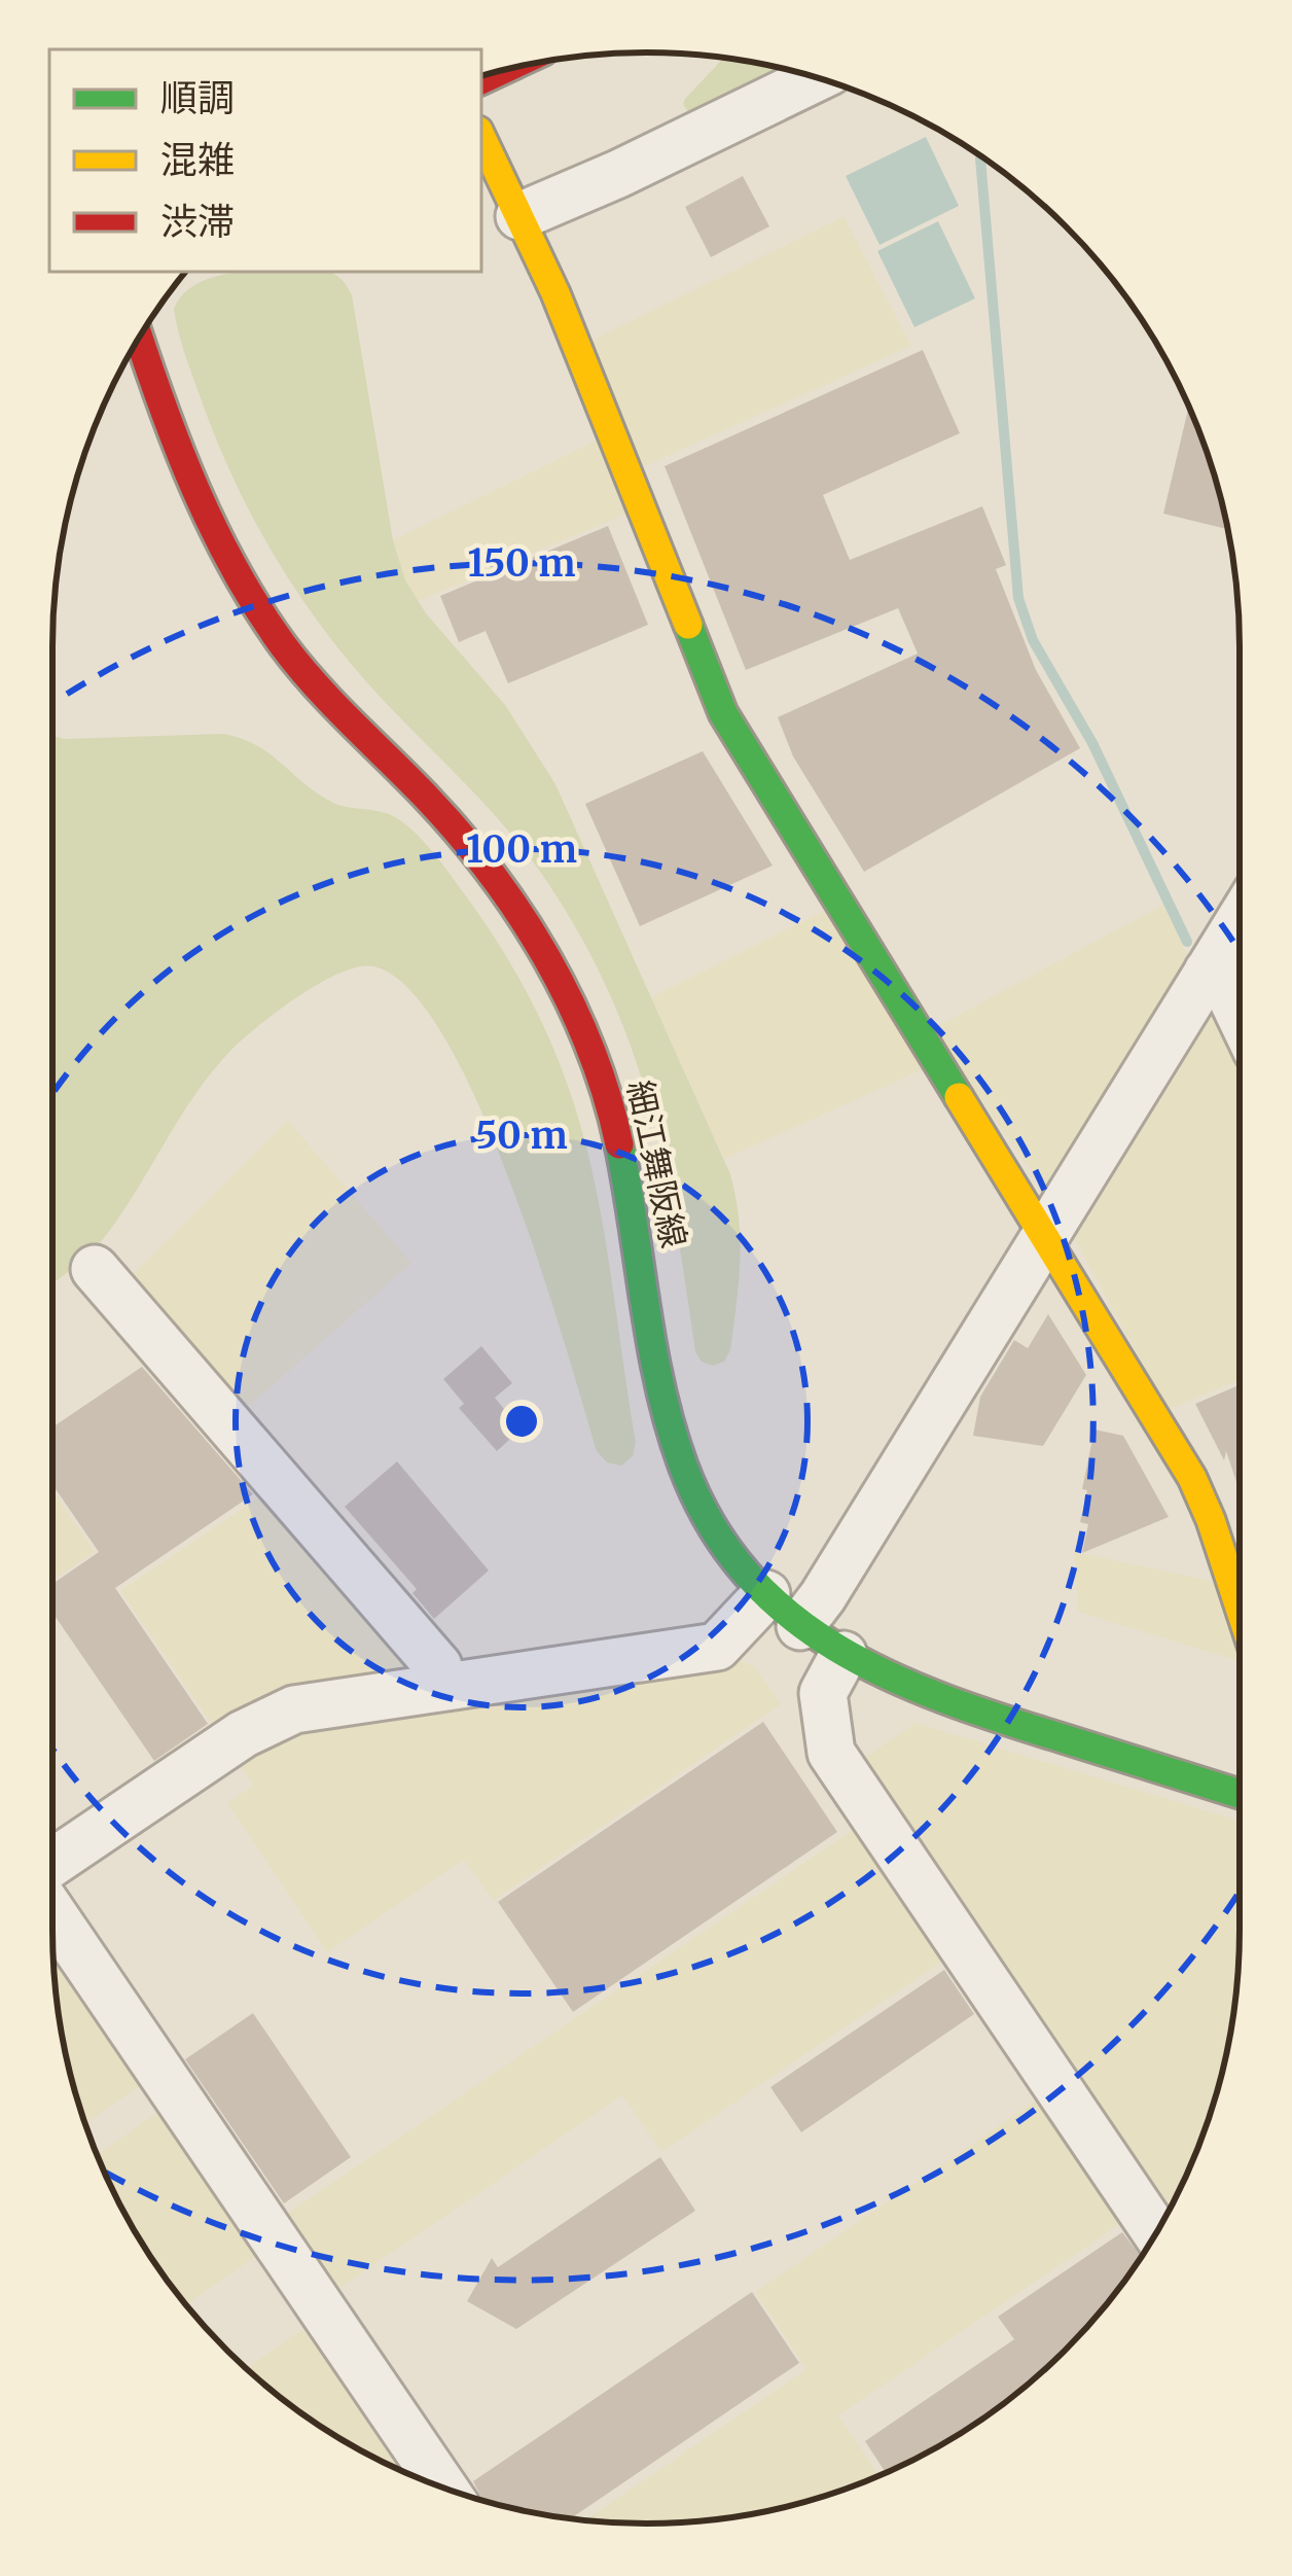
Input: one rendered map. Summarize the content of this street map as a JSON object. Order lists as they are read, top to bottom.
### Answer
{
  "streets": {
    "main road": ["細江舞阪線"]
  },
  "legend": ["順調", "混雑", "渋滞"],
  "rings": ["150 m", "100 m", "50 m"]
}
